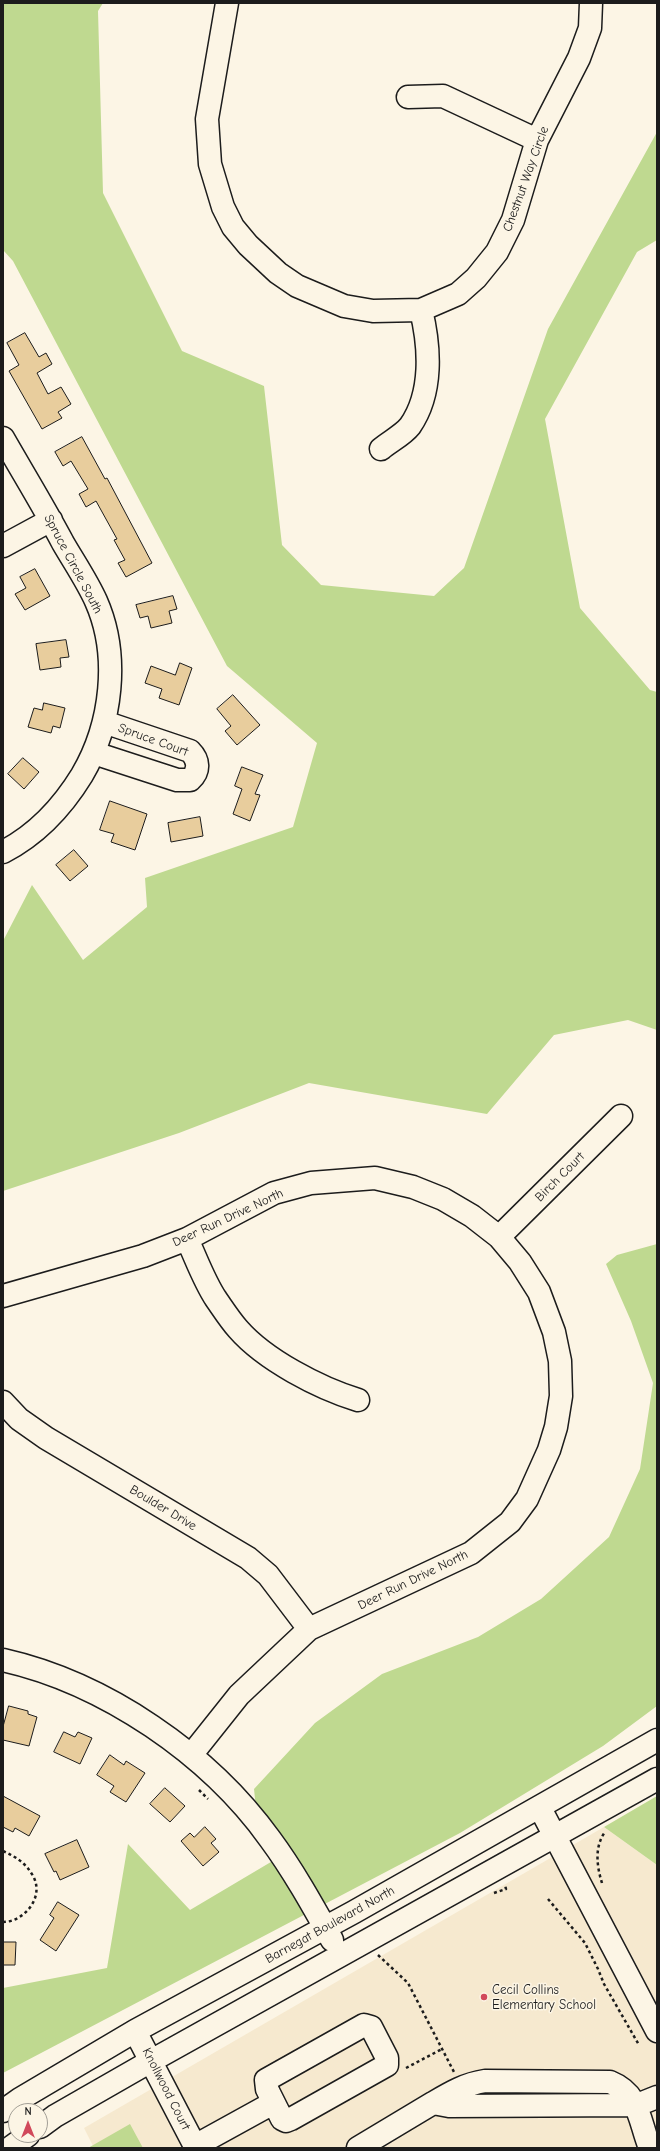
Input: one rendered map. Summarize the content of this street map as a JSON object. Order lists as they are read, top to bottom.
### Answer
{
  "streets": {
    "street": [
      "Chestnut Way Circle",
      "Spruce Circle South",
      "Spruce Court",
      "Birch Court",
      "Deer Run Drive North",
      "Boulder Drive",
      "Barnegat Boulevard North",
      "Knollwood Court"
    ]
  },
  "crossings": [
    ["Spruce Circle South", "Spruce Court"],
    ["Birch Court", "Deer Run Drive North"],
    ["Deer Run Drive North", "Boulder Drive"],
    ["Barnegat Boulevard North", "Knollwood Court"]
  ],
  "places": ["Cecil Collins Elementary School"],
  "north": "top"
}
